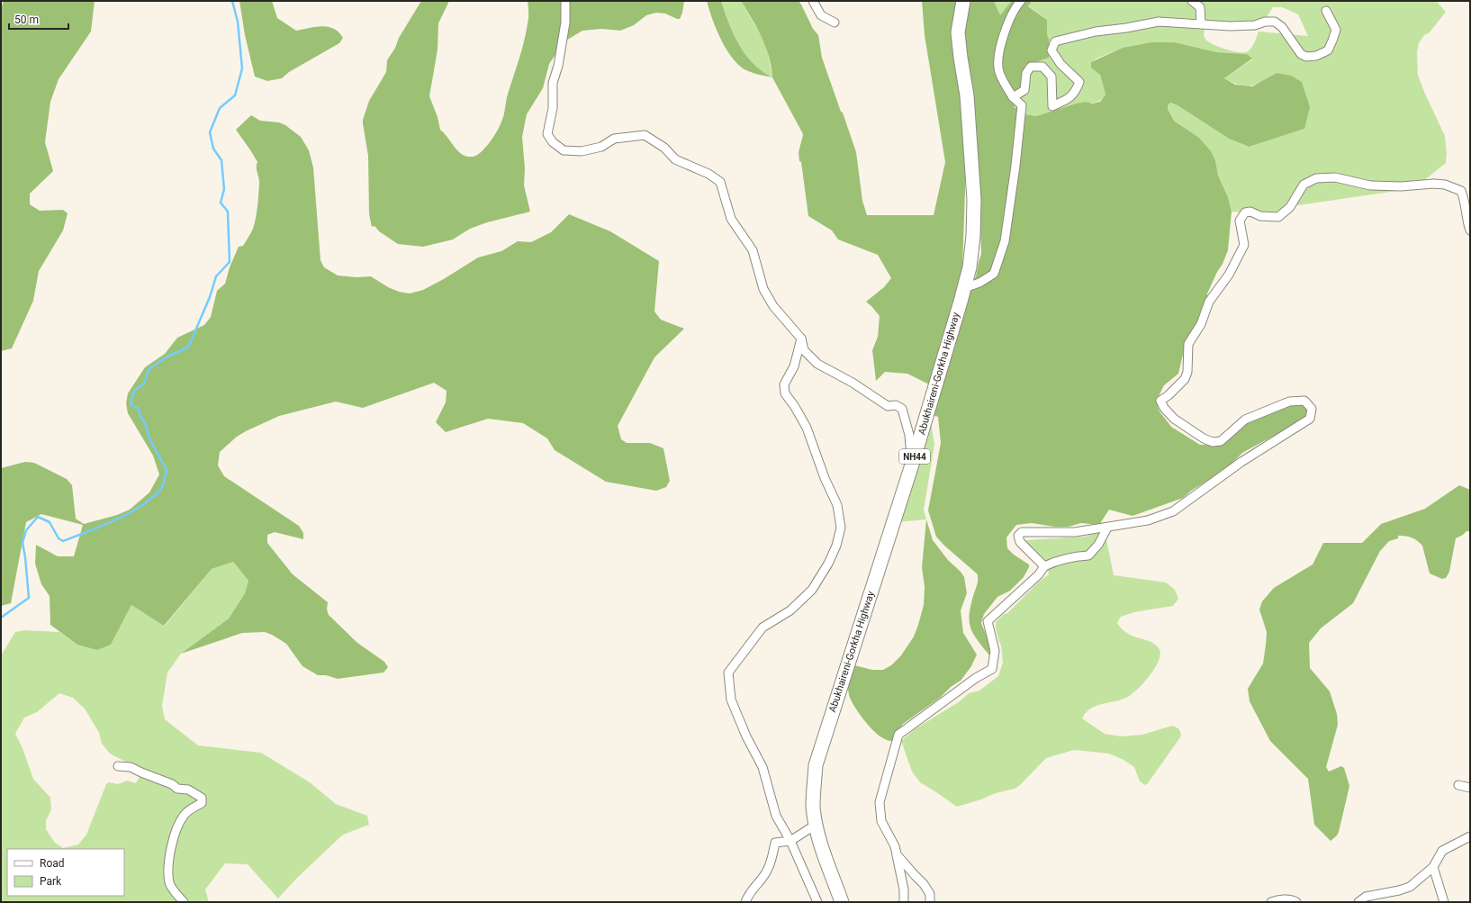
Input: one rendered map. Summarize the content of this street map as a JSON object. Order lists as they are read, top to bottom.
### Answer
{
  "streets": {
    "main road": ["Abukhaireni-Gorkha Highway", "NH44"]
  },
  "legend": ["Road", "Park"],
  "scale_bar": "50 m"
}
